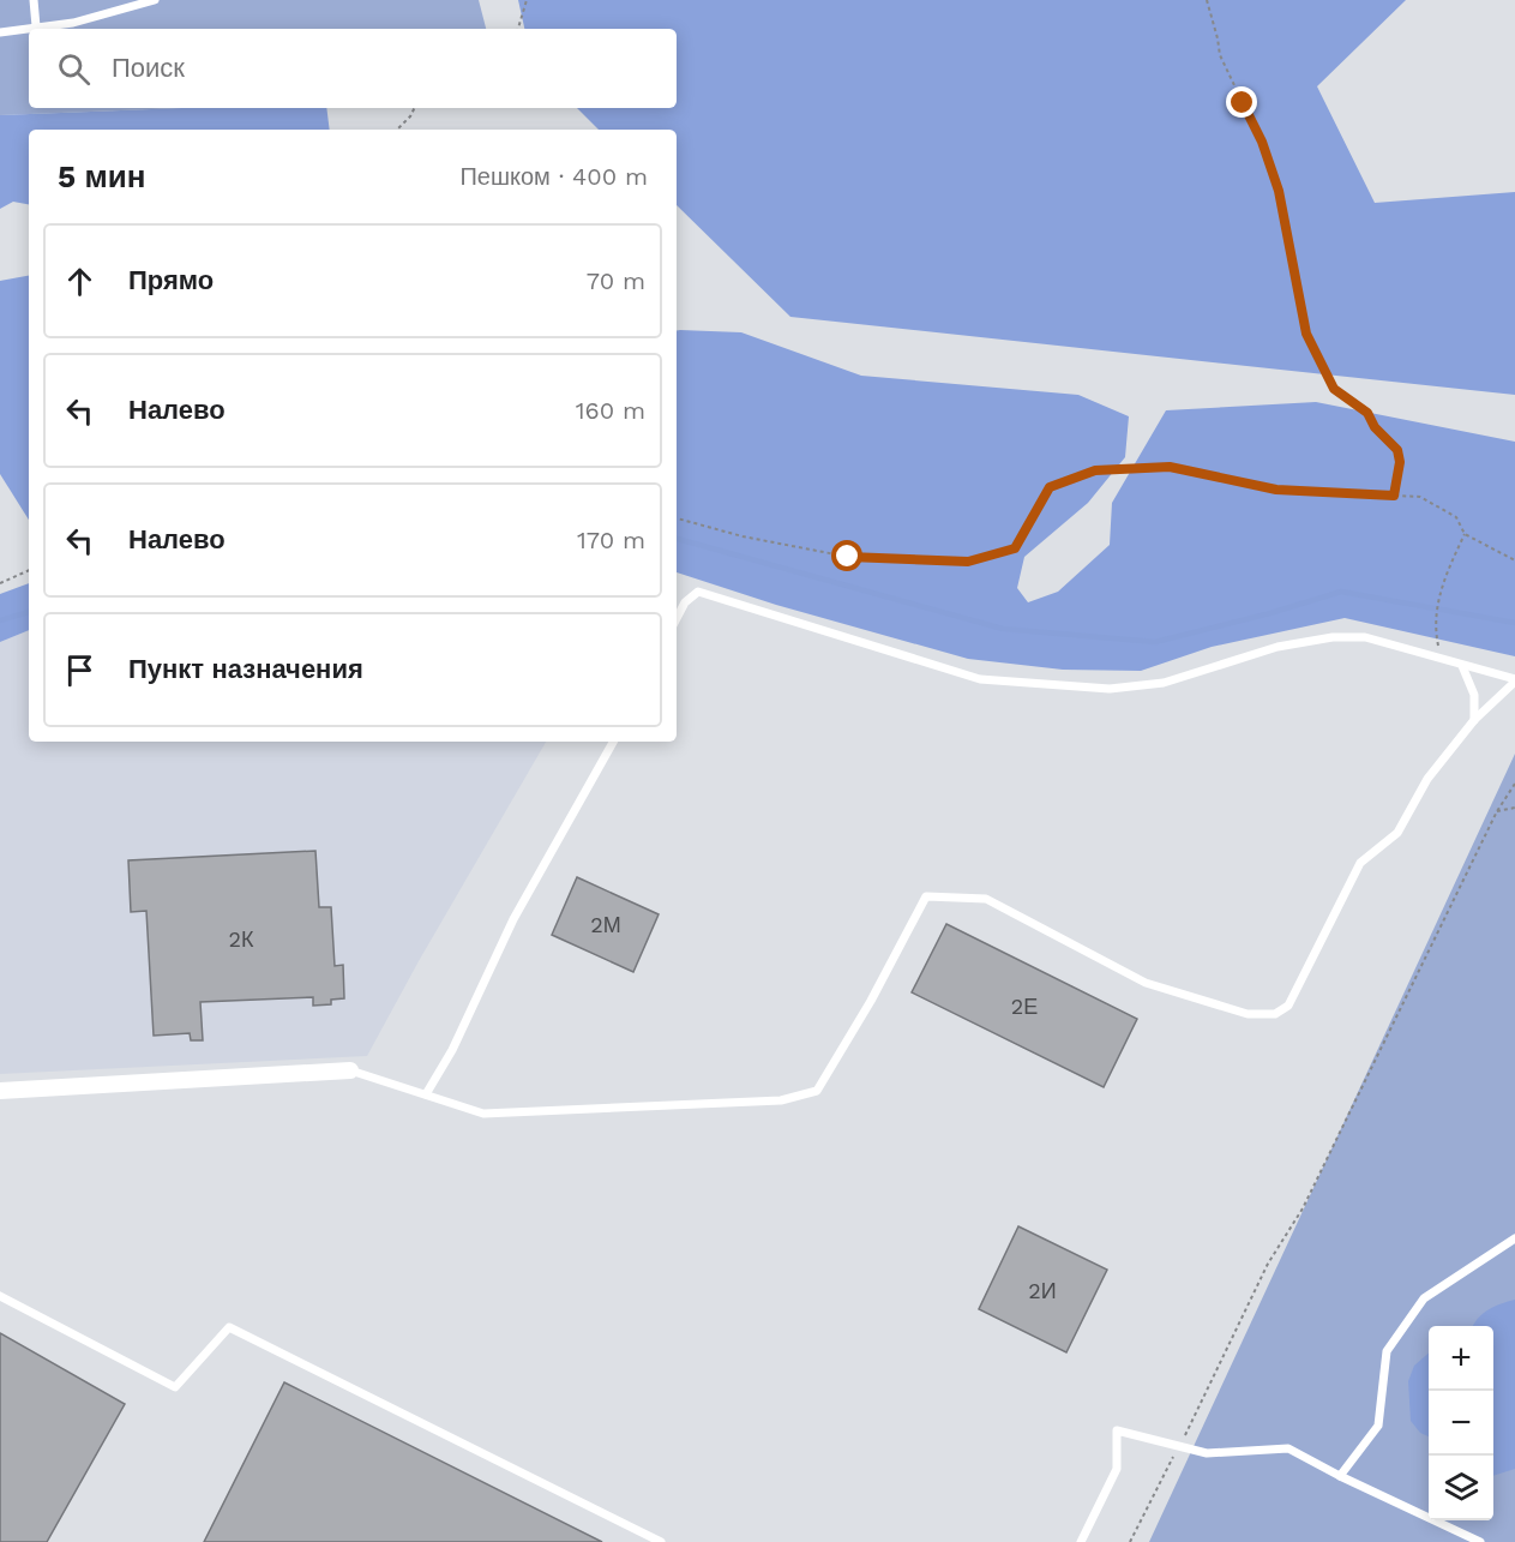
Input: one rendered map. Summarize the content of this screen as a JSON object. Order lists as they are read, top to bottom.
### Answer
{
  "house_numbers": [
    "2М",
    "2К",
    "2Е",
    "2И"
  ],
  "page": {
    "search": "Поиск",
    "heading": ["5 мин", "Пешком · 400 m"],
    "list": [
      ["Прямо", "70 m"],
      ["Налево", "160 m"],
      ["Налево", "170 m"],
      "Пункт назначения"
    ],
    "map_buttons": ["+", "−"]
  }
}
